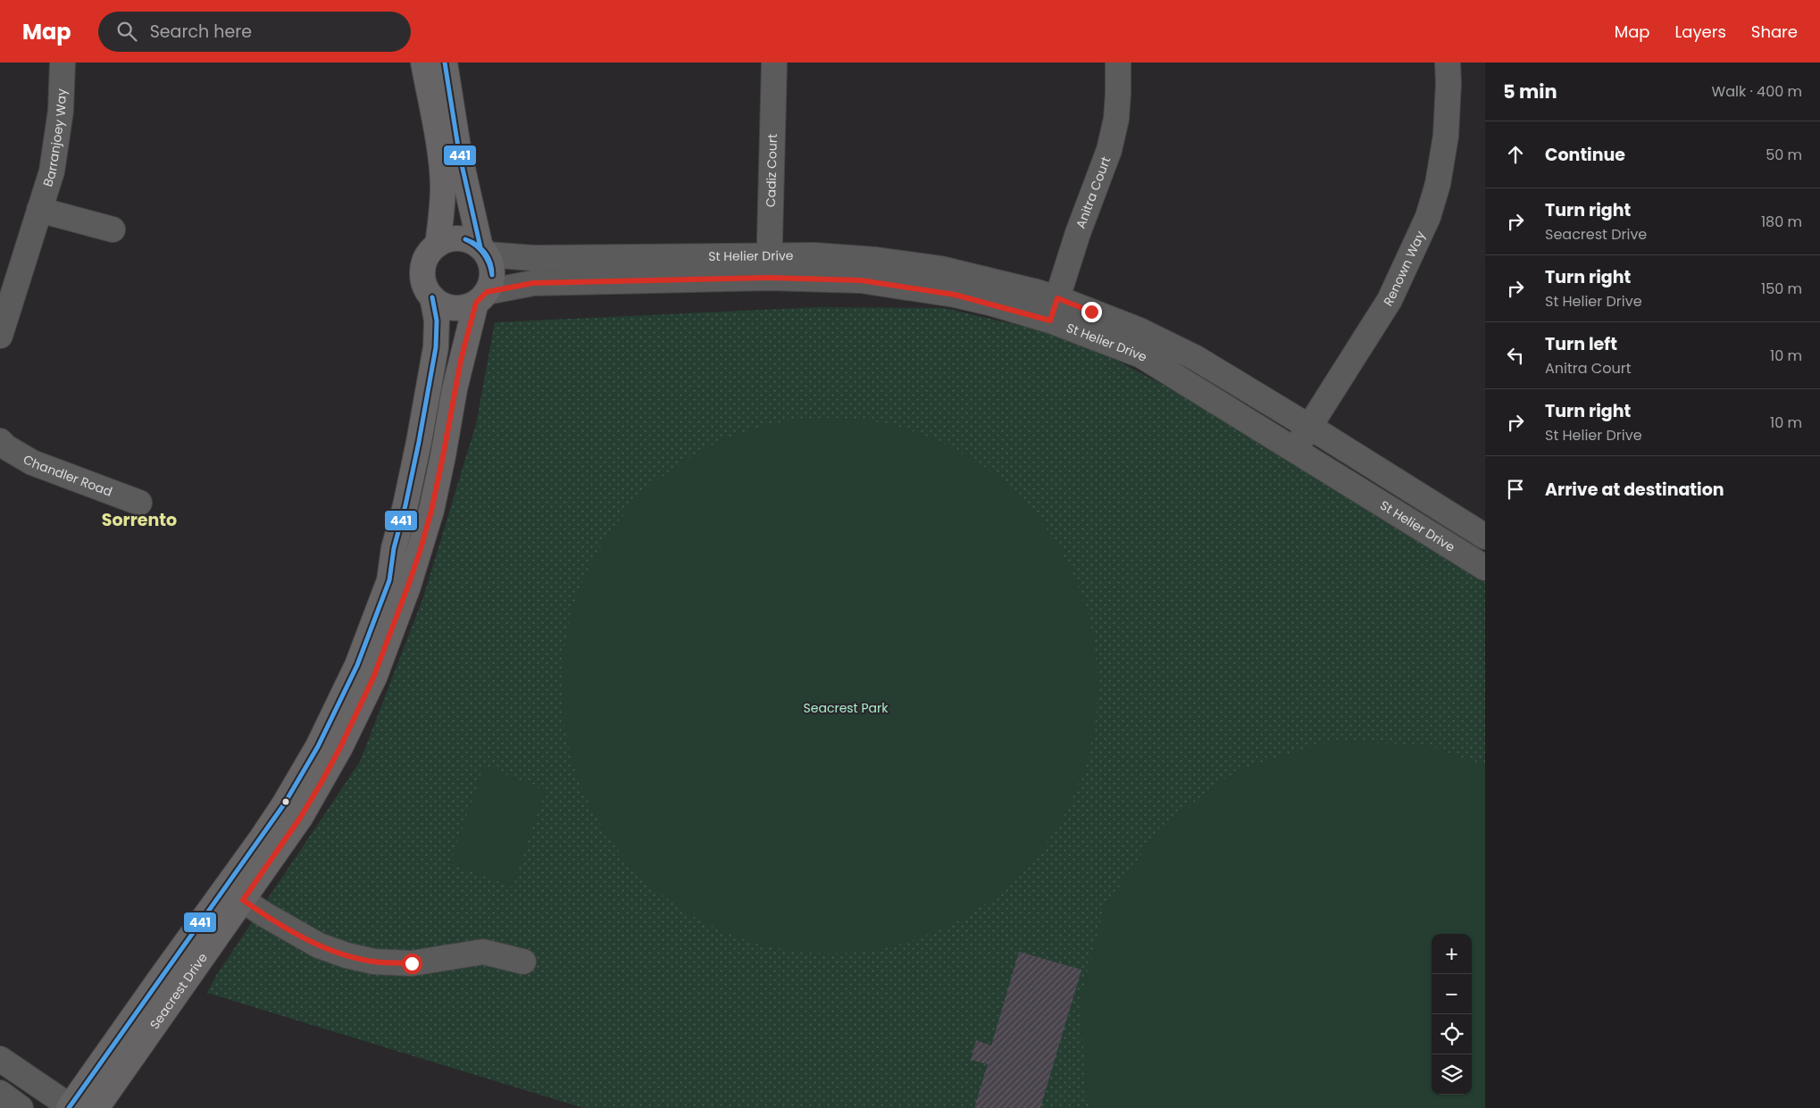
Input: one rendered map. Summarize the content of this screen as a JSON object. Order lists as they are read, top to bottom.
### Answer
{
  "streets": {
    "main road": ["Seacrest Drive"],
    "street": [
      "Barranjoey Way",
      "Cadiz Court",
      "Anitra Court",
      "St Helier Drive",
      "Renown Way",
      "Chandler Road"
    ]
  },
  "crossings": [
    ["Cadiz Court", "St Helier Drive"],
    ["Anitra Court", "St Helier Drive"],
    ["St Helier Drive", "Renown Way"],
    ["St Helier Drive", "Seacrest Drive"]
  ],
  "districts": ["Sorrento"],
  "parks": ["Seacrest Park"],
  "lines": ["transit line 441"],
  "page": {
    "header": "Map",
    "search": "Search here",
    "nav": ["Map", "Layers", "Share"],
    "heading": ["5 min", "Walk · 400 m"],
    "list": [
      ["Continue", "50 m"],
      ["Turn right", "Seacrest Drive", "180 m"],
      ["Turn right", "St Helier Drive", "150 m"],
      ["Turn left", "Anitra Court", "10 m"],
      ["Turn right", "St Helier Drive", "10 m"],
      "Arrive at destination"
    ],
    "map_buttons": ["+", "−"]
  }
}
